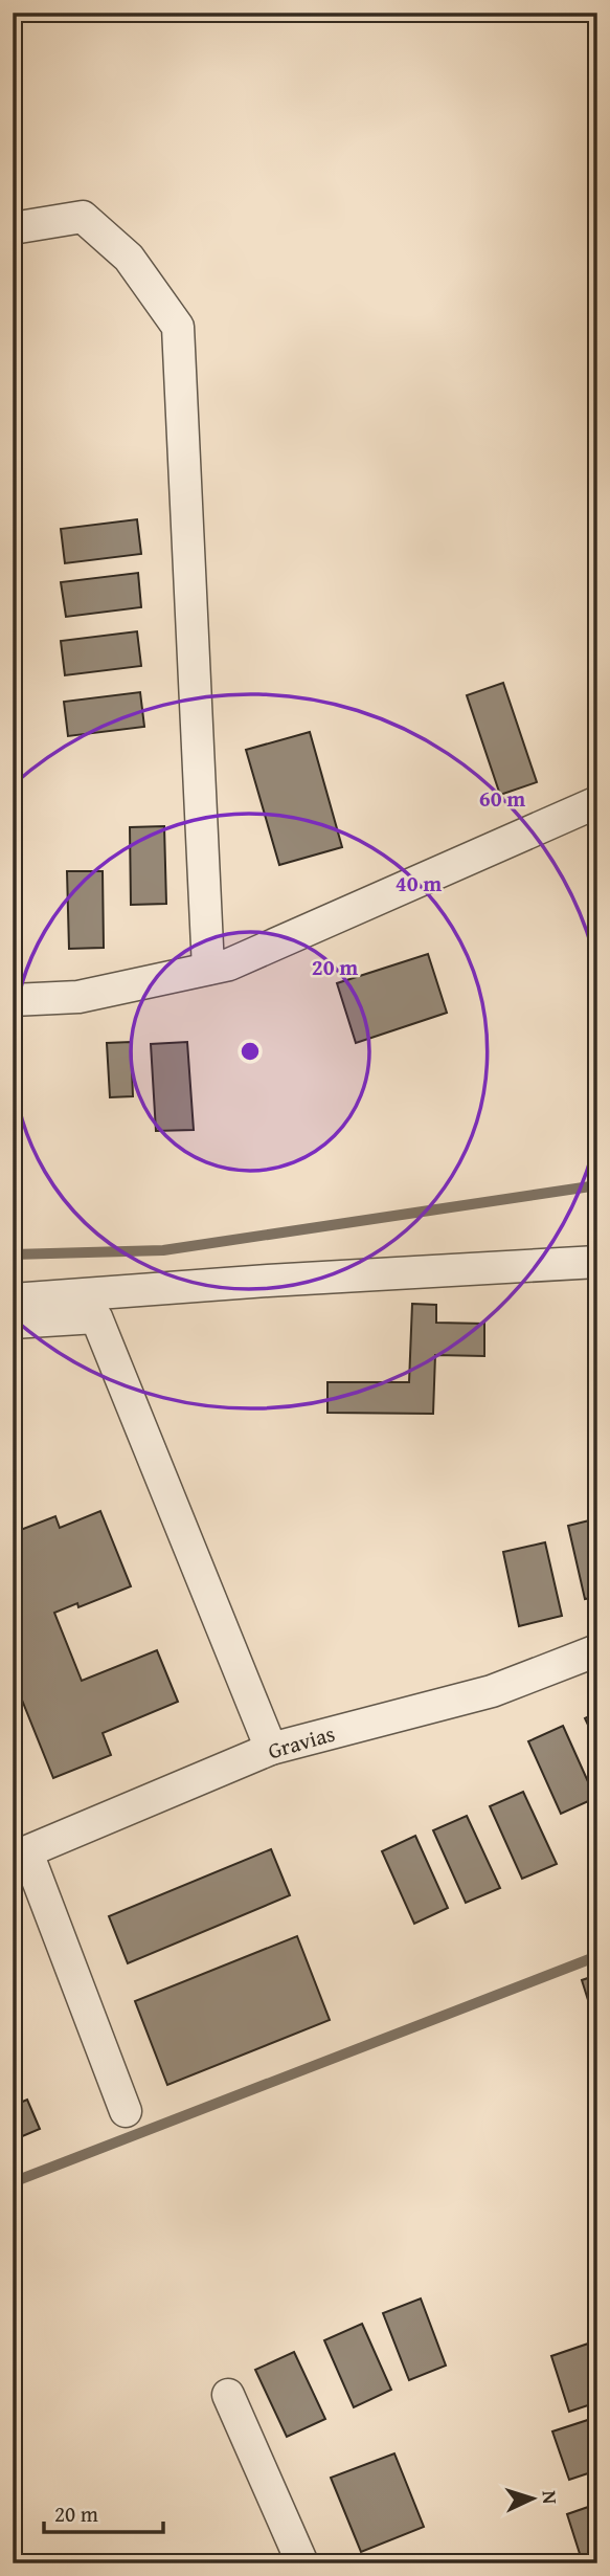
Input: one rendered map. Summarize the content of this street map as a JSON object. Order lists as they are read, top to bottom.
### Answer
{
  "streets": {
    "street": ["Gravias"]
  },
  "scale_bar": "20 m",
  "north": "right",
  "rings": ["60 m", "40 m", "20 m"]
}
